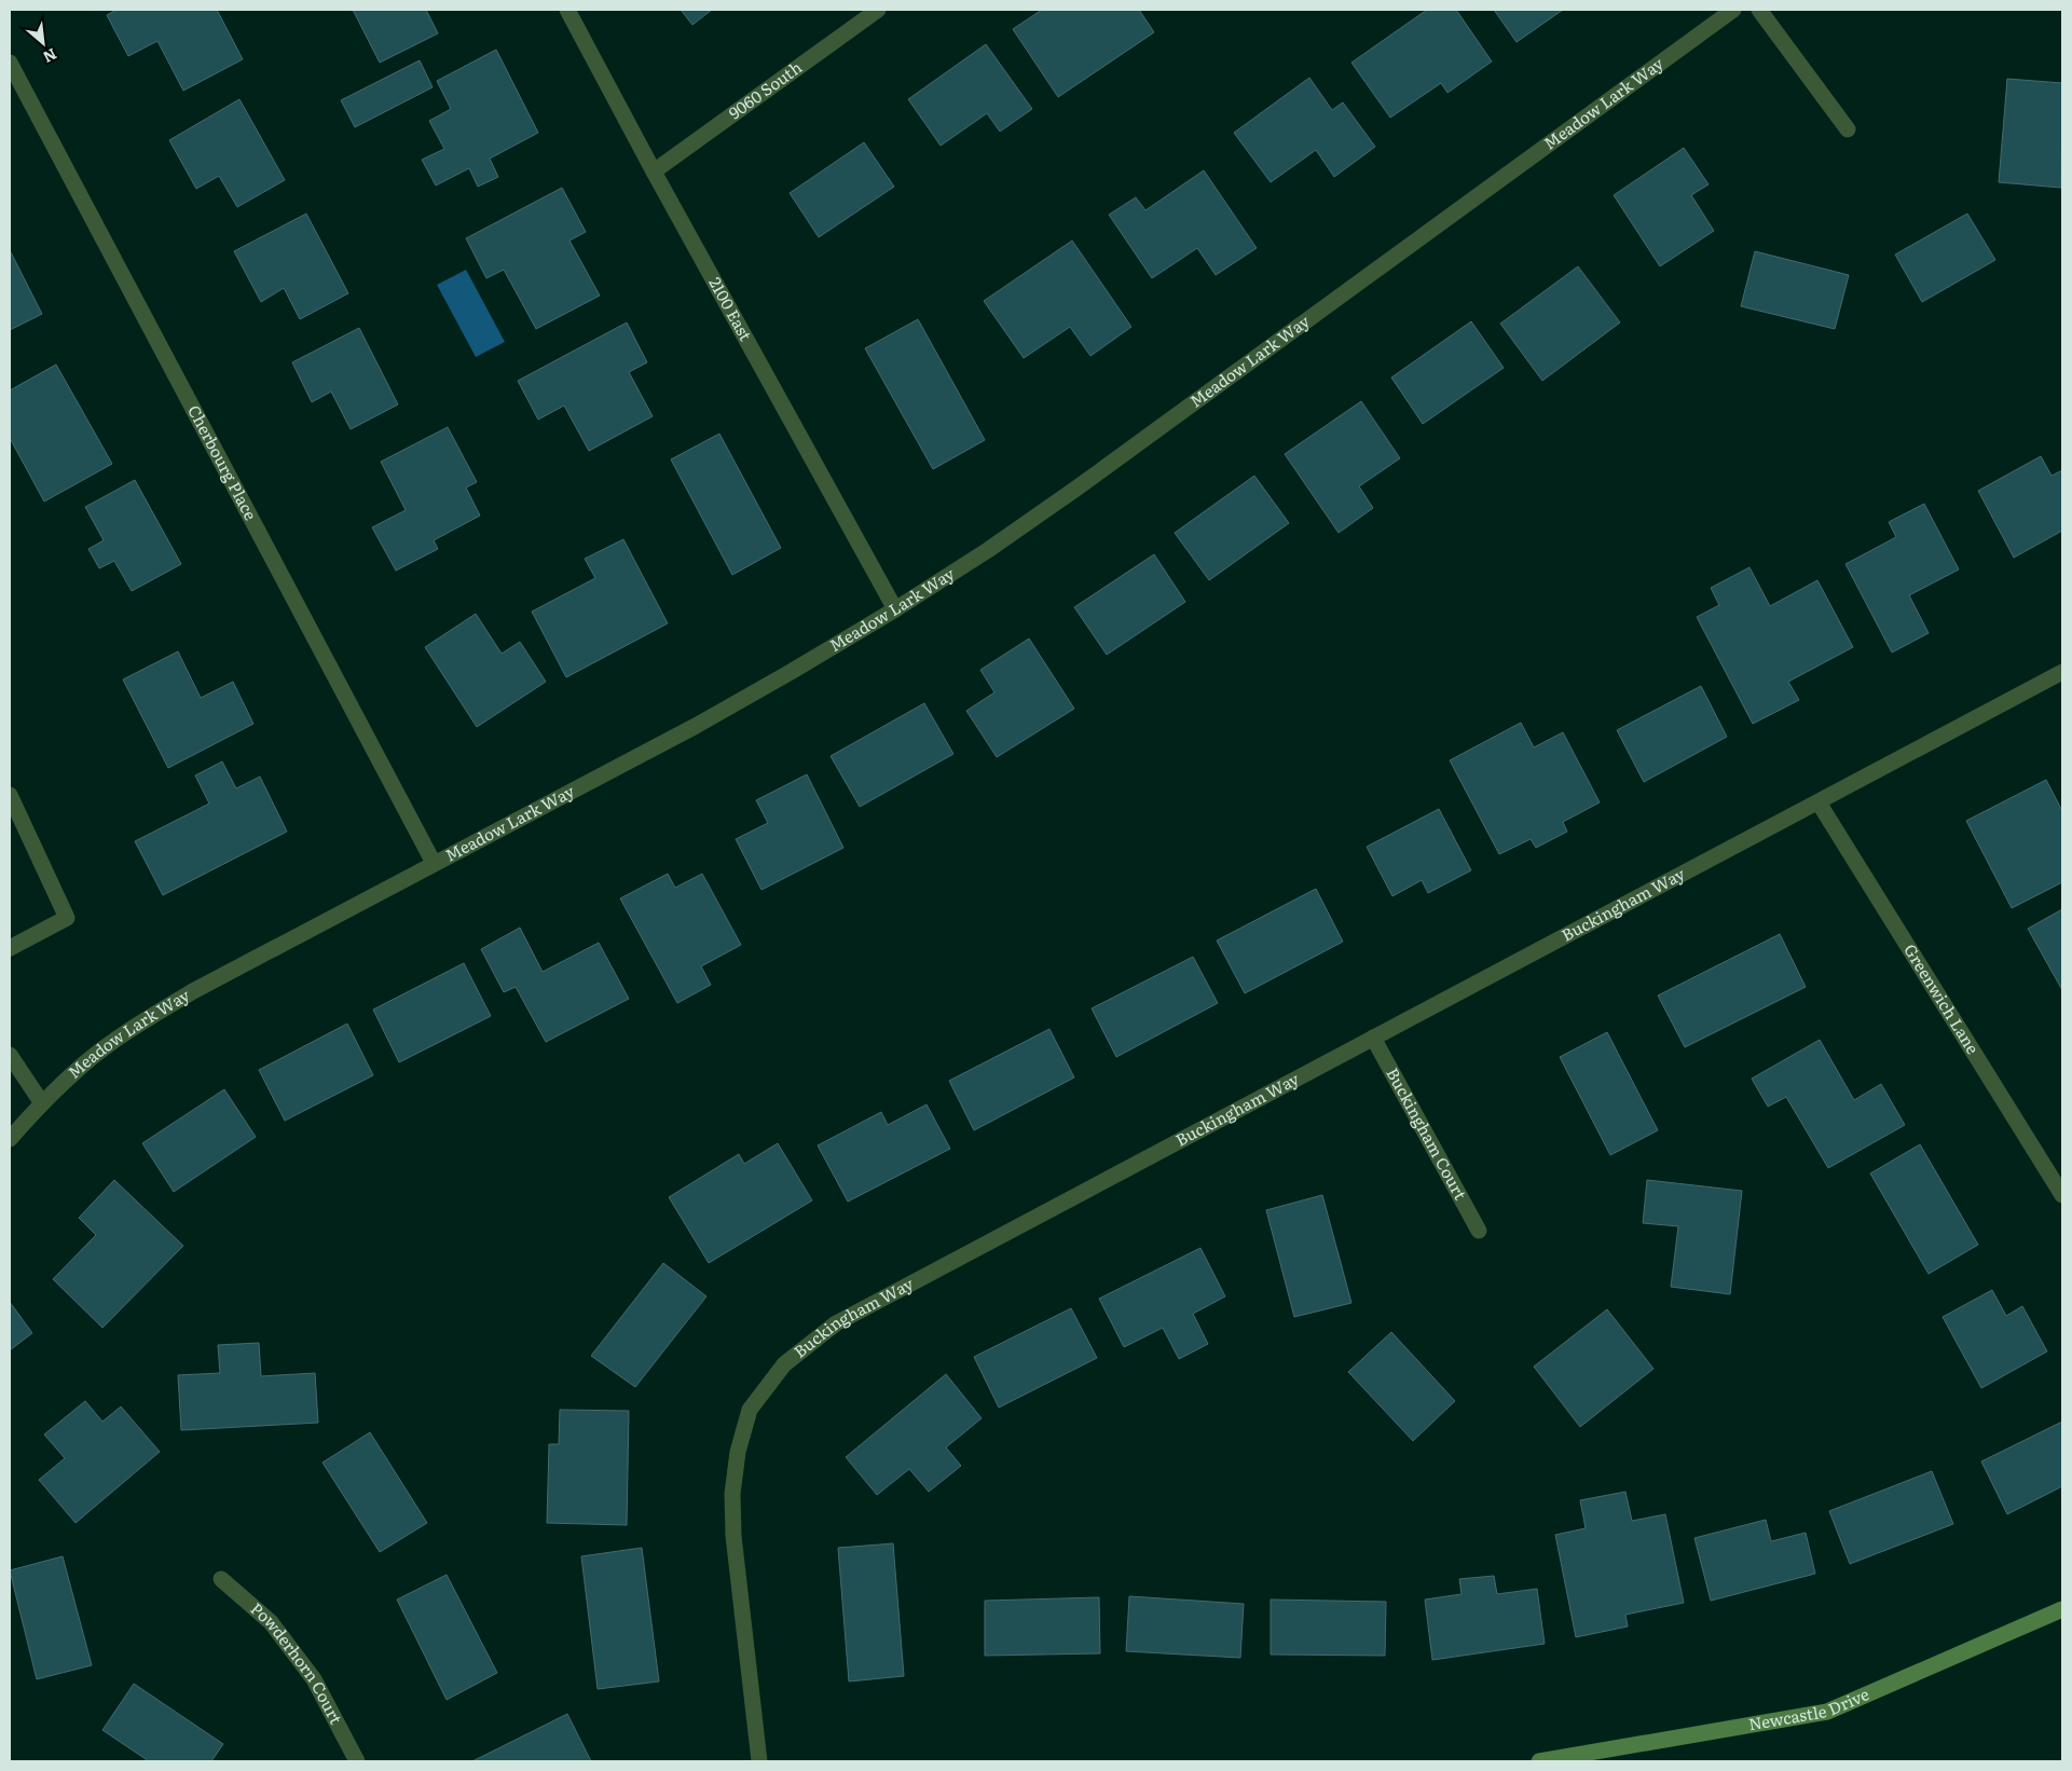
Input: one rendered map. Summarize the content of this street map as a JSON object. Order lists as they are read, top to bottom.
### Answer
{
  "streets": {
    "street": [
      "9060 South",
      "Meadow Lark Way",
      "2100 East",
      "Cherbourg Place",
      "Buckingham Way",
      "Greenwich Lane",
      "Buckingham Court",
      "Powderhorn Court",
      "Newcastle Drive"
    ]
  },
  "crossings": [
    ["9060 South", "2100 East"],
    ["Meadow Lark Way", "2100 East"],
    ["Meadow Lark Way", "Cherbourg Place"],
    ["Buckingham Way", "Greenwich Lane"],
    ["Buckingham Way", "Buckingham Court"]
  ],
  "north": "bottom right"
}
